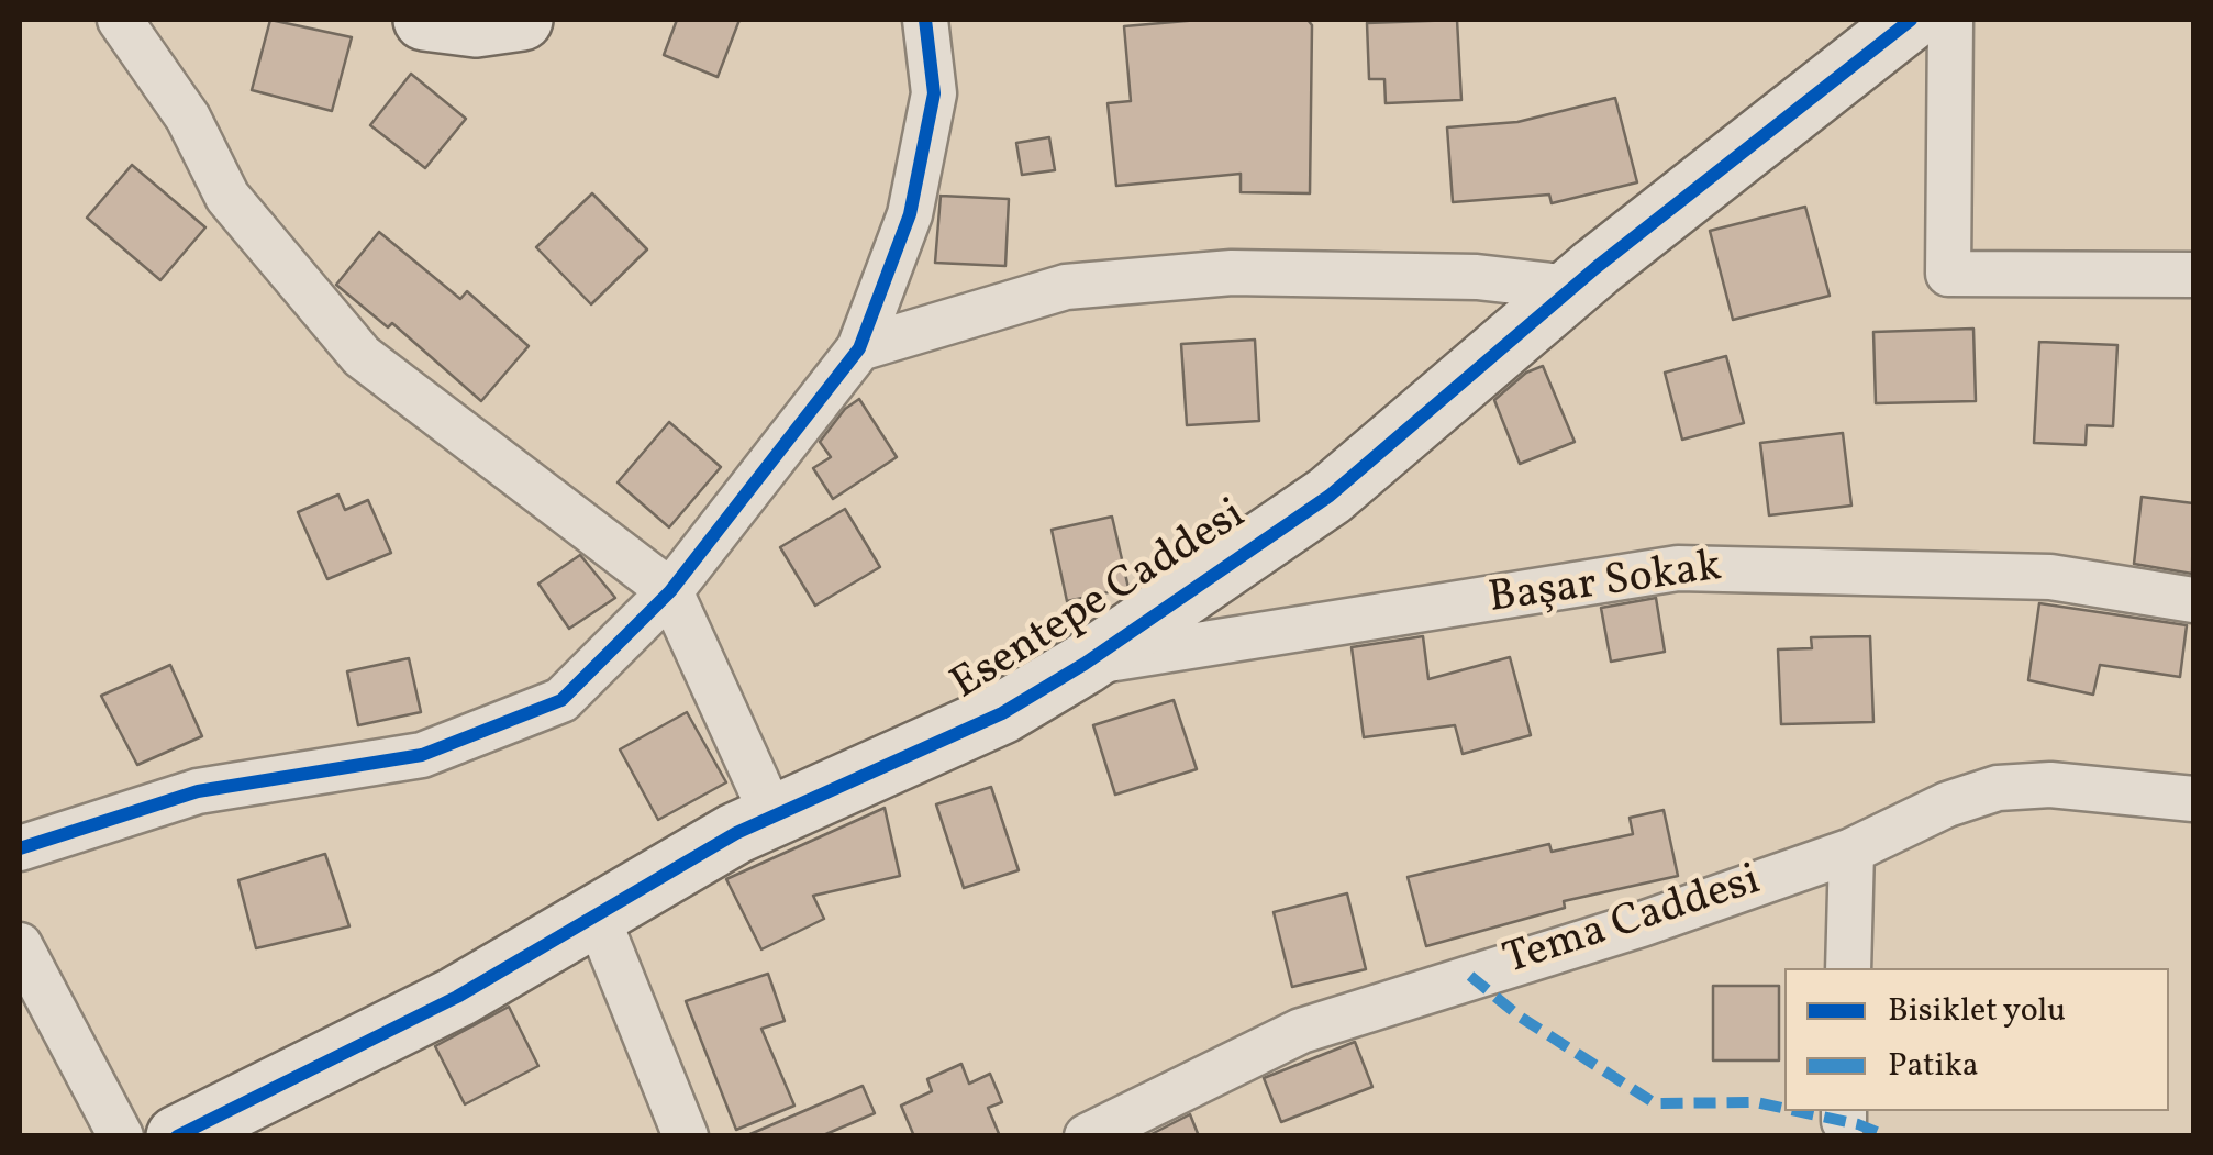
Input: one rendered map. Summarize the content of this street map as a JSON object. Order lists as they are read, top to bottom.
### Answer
{
  "streets": {
    "street": ["Başar Sokak", "Esentepe Caddesi", "Tema Caddesi"]
  },
  "crossings": [
    ["Başar Sokak", "Esentepe Caddesi"]
  ],
  "legend": ["Bisiklet yolu", "Patika"]
}
